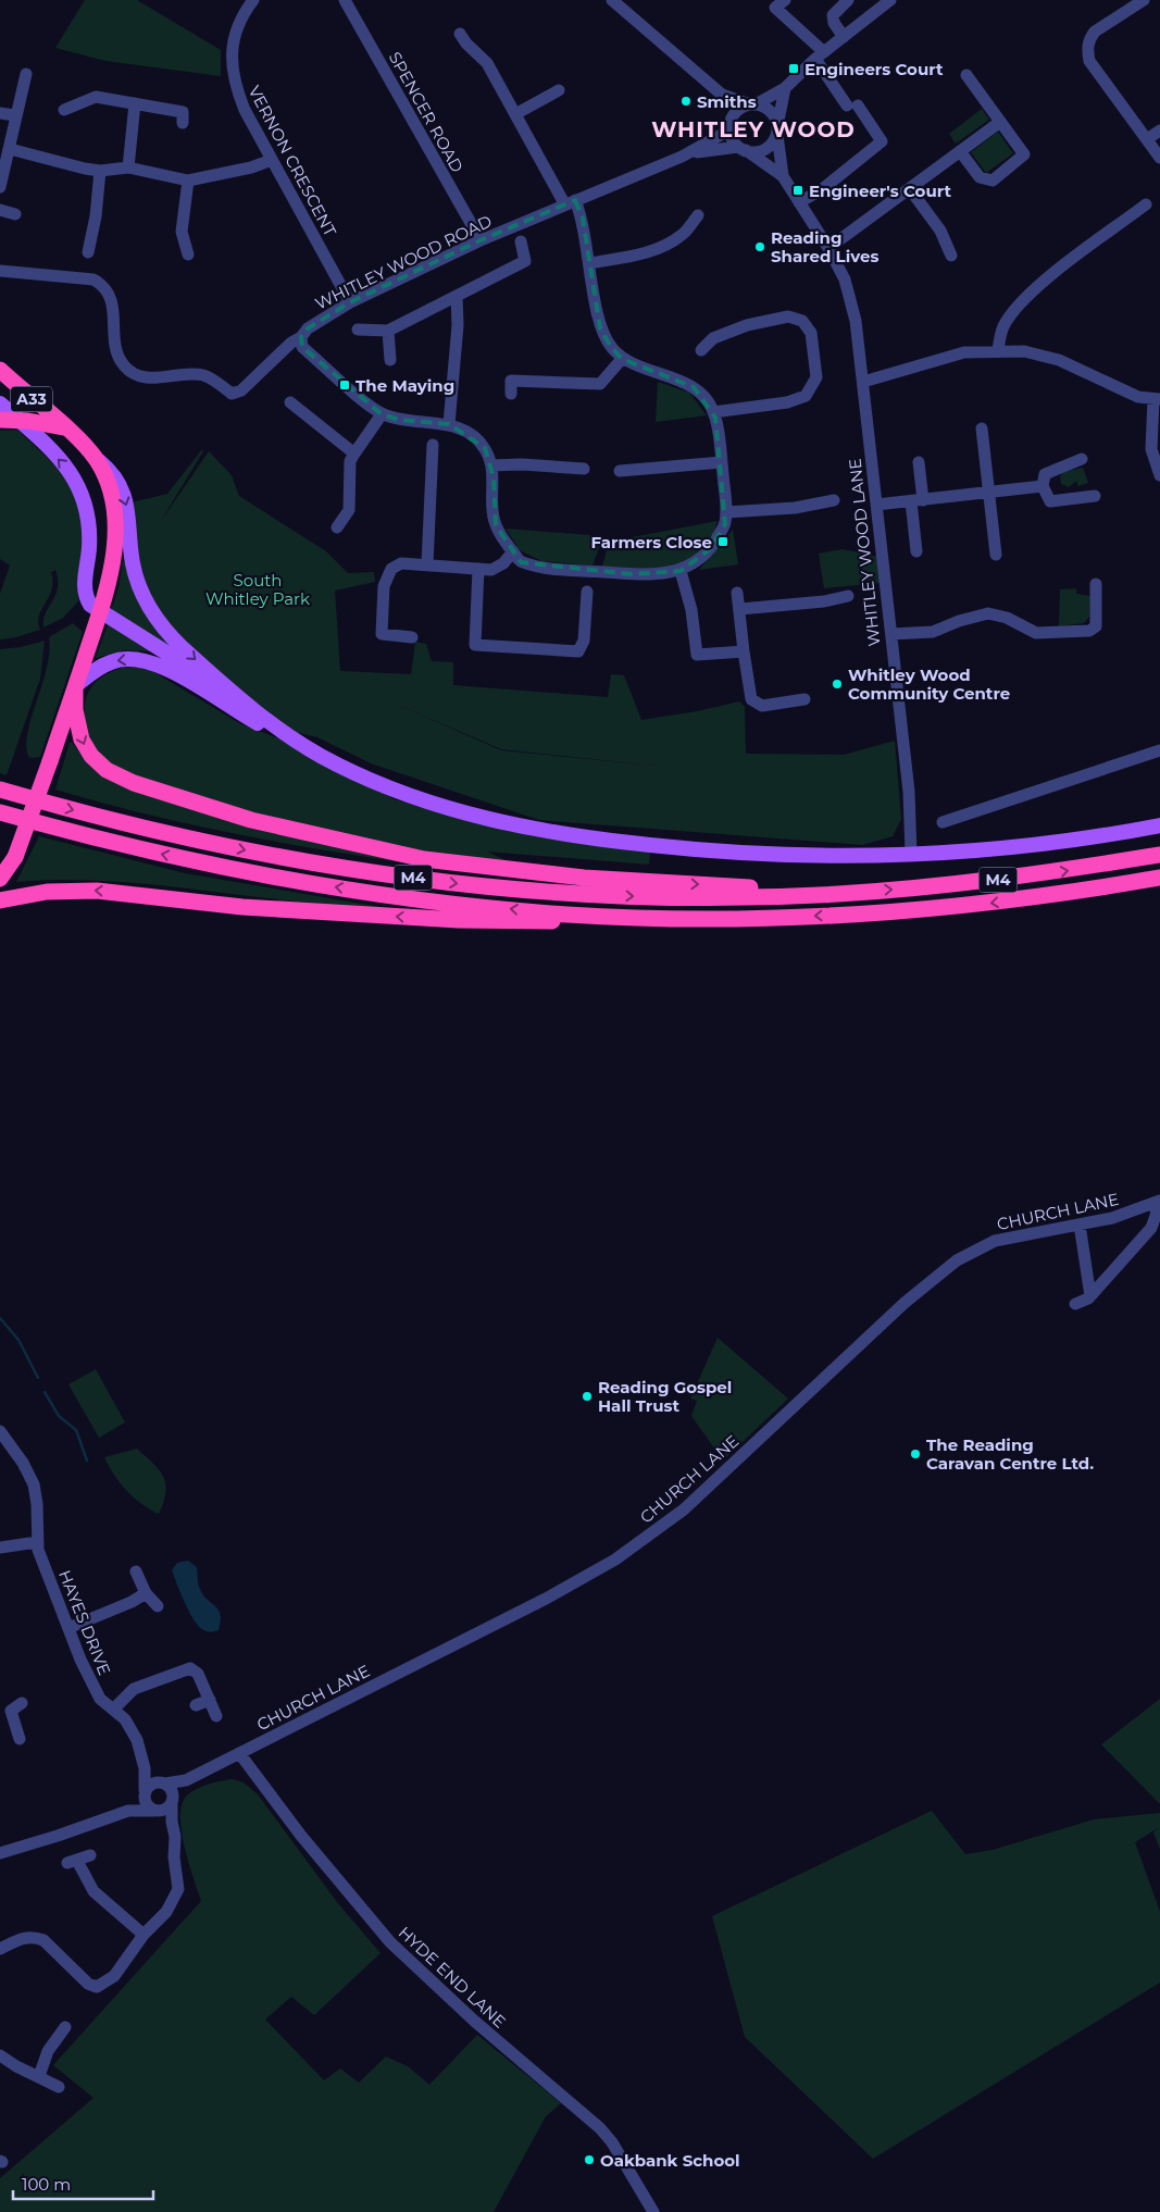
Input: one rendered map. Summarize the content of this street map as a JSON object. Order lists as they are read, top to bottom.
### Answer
{
  "streets": {
    "highway": ["A33", "M4"],
    "street": [
      "SPENCER ROAD",
      "VERNON CRESCENT",
      "WHITLEY WOOD ROAD",
      "WHITLEY WOOD LANE",
      "CHURCH LANE",
      "HAYES DRIVE",
      "HYDE END LANE"
    ]
  },
  "crossings": [
    ["SPENCER ROAD", "WHITLEY WOOD ROAD"],
    ["VERNON CRESCENT", "WHITLEY WOOD ROAD"],
    ["WHITLEY WOOD ROAD", "WHITLEY WOOD LANE"],
    ["CHURCH LANE", "HAYES DRIVE"],
    ["CHURCH LANE", "HYDE END LANE"]
  ],
  "districts": ["WHITLEY WOOD"],
  "parks": ["South Whitley Park"],
  "places": {
    "transit": [
      "Engineers Court",
      "Engineer's Court",
      "The Maying",
      "Farmers Close"
    ],
    "other": [
      "Smiths",
      "Reading Shared Lives",
      "Whitley Wood Community Centre",
      "Reading Gospel Hall Trust",
      "The Reading Caravan Centre Ltd.",
      "Oakbank School"
    ]
  },
  "scale_bar": "100 m"
}
